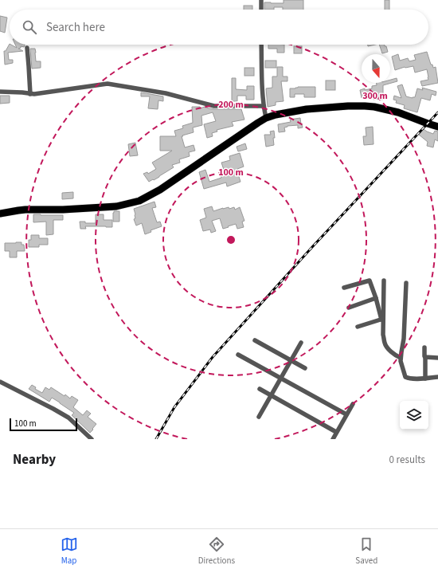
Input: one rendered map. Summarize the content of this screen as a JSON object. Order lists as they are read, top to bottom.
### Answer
{
  "scale_bar": "100 m",
  "north": "bottom",
  "page": {
    "search": "Search here",
    "scale": "100 m",
    "heading": ["Nearby", "0 results"],
    "nav": ["Map", "Directions", "Saved"]
  },
  "rings": ["300 m", "200 m", "100 m"]
}
